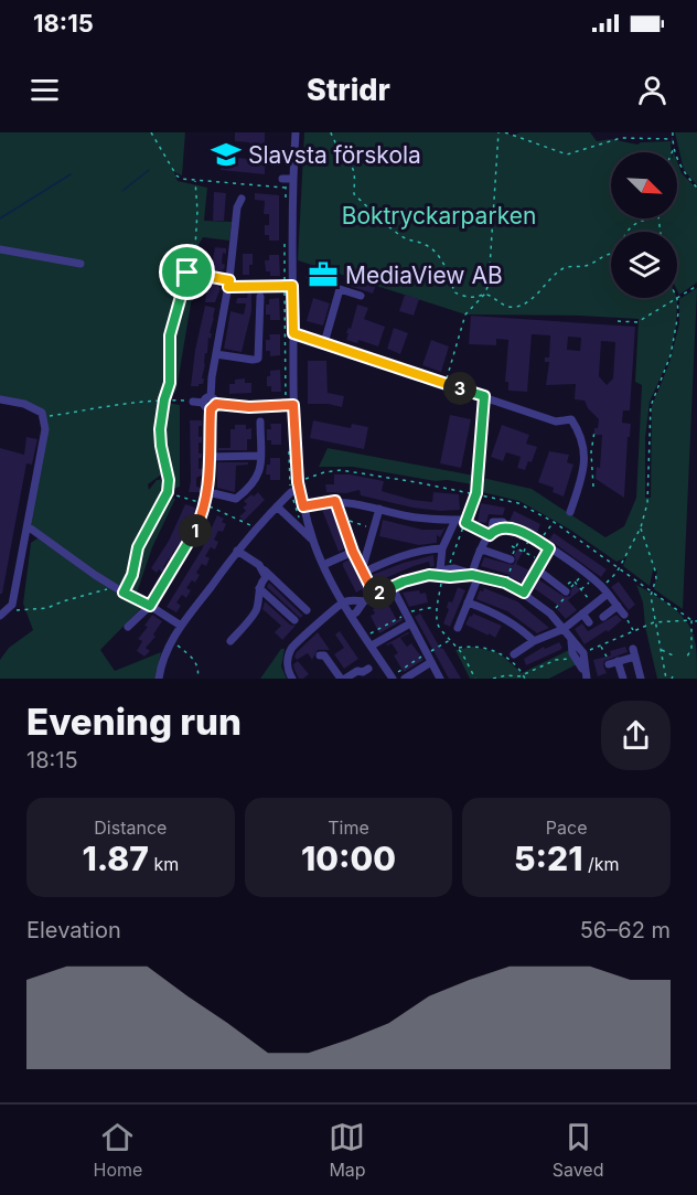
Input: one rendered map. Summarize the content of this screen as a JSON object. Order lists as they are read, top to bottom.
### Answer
{
  "parks": ["Boktryckarparken"],
  "places": {
    "school or university": ["Slavsta förskola"],
    "office": ["MediaView AB"]
  },
  "north": "bottom right",
  "page": {
    "status": "18:15",
    "header": "Stridr",
    "pins": ["3", "1", "2"],
    "heading": ["Evening run", "18:15"],
    "stats": [
      ["Distance", "1.87 km"],
      ["Time", "10:00"],
      ["Pace", "5:21 /km"]
    ],
    "chart": ["Elevation", "56–62 m"],
    "tabs": ["Home", "Map", "Saved"]
  }
}
